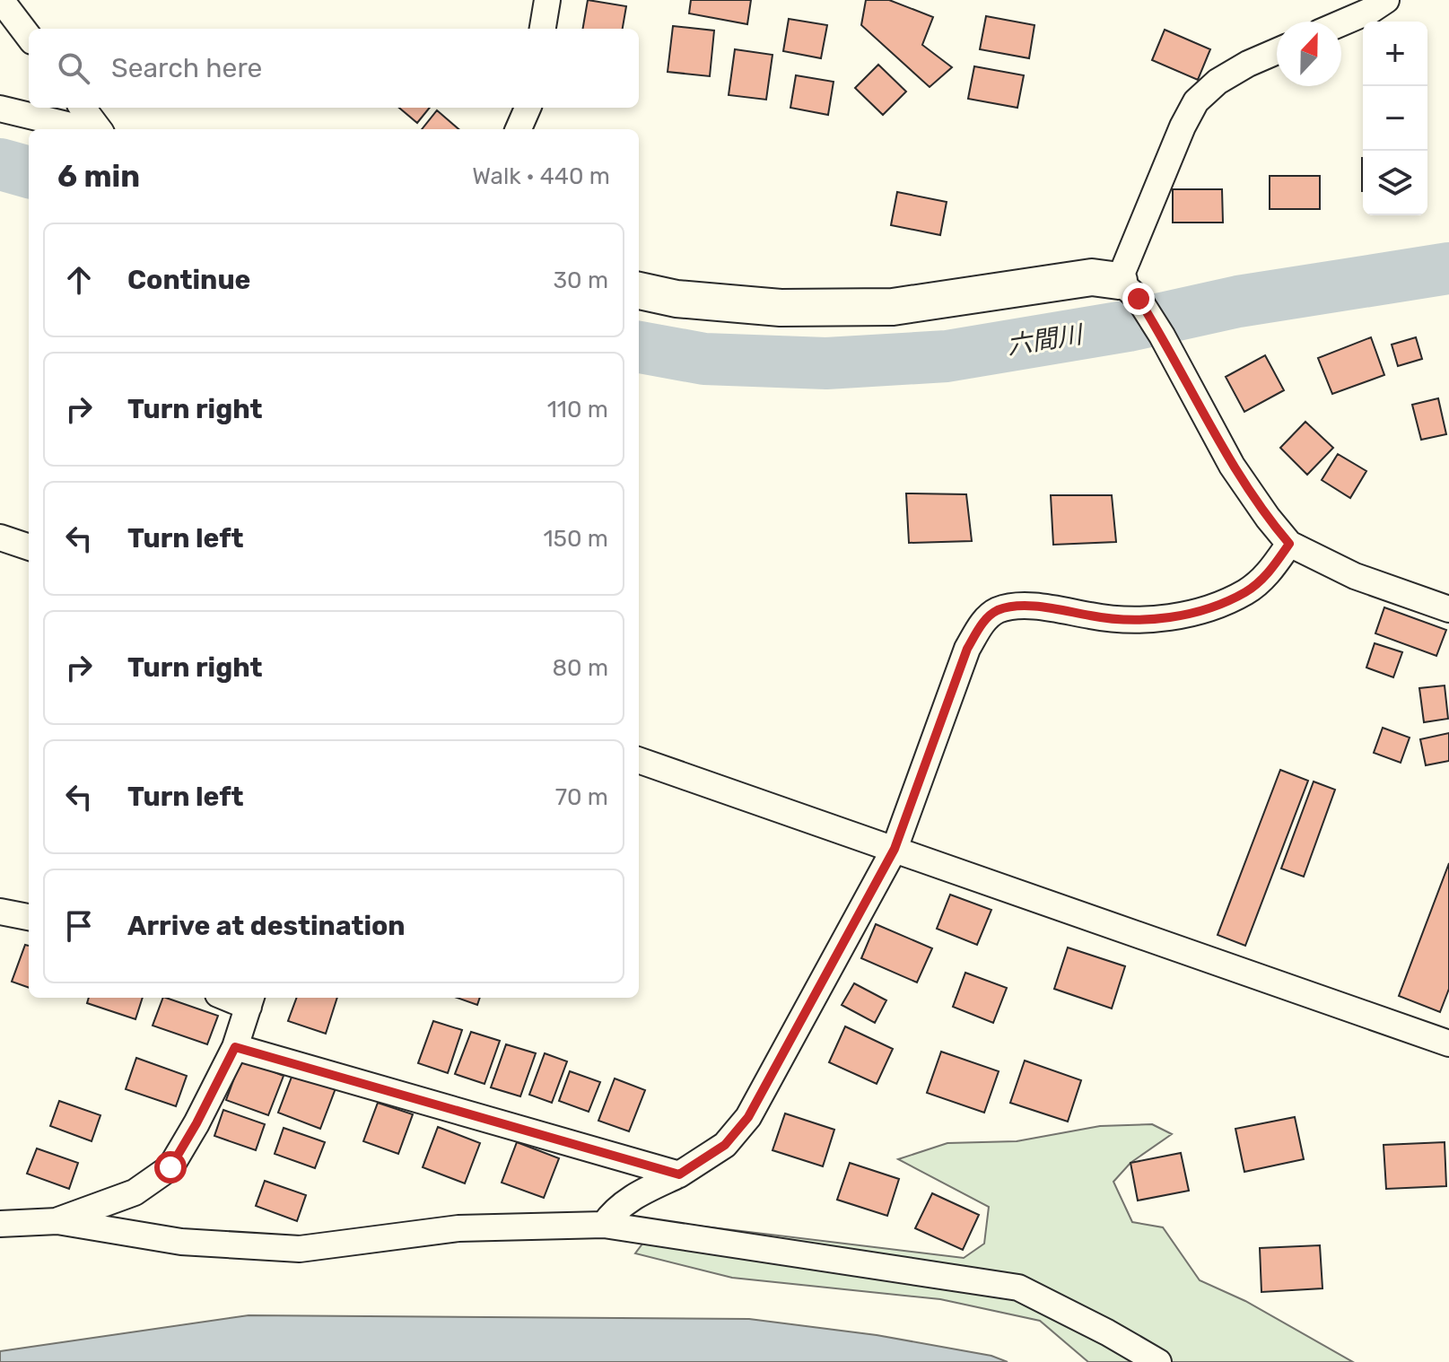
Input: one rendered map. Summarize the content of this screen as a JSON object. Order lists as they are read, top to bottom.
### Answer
{
  "water": ["六間川"],
  "north": "top",
  "page": {
    "map_buttons": ["+", "−"],
    "search": "Search here",
    "heading": ["6 min", "Walk · 440 m"],
    "list": [
      ["Continue", "30 m"],
      ["Turn right", "110 m"],
      ["Turn left", "150 m"],
      ["Turn right", "80 m"],
      ["Turn left", "70 m"],
      "Arrive at destination"
    ]
  }
}
